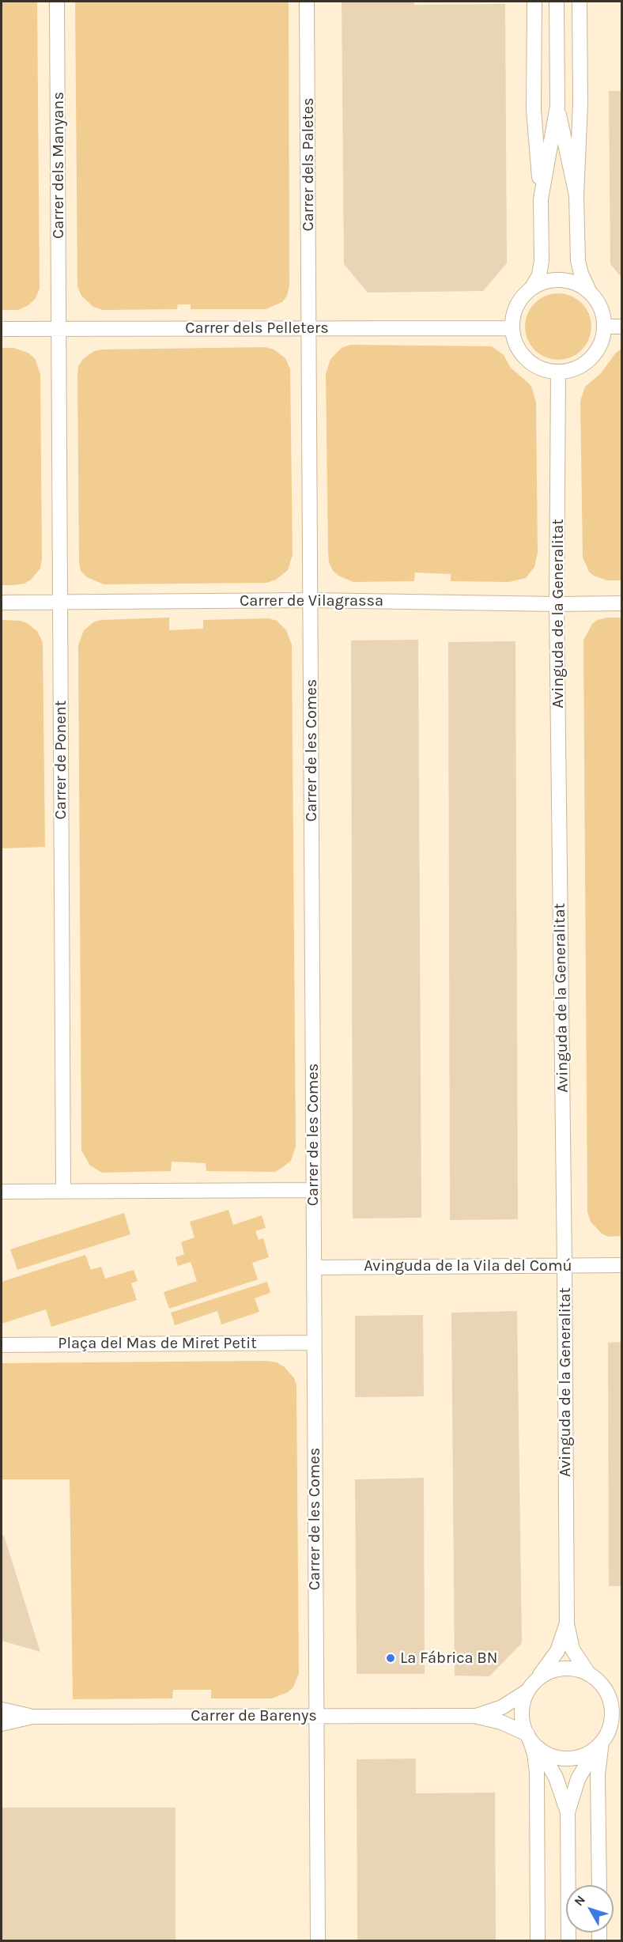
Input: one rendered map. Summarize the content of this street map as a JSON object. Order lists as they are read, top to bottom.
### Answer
{
  "streets": {
    "street": [
      "Carrer dels Paletes",
      "Carrer dels Manyans",
      "Carrer dels Pelleters",
      "Carrer de Vilagrassa",
      "Avinguda de la Generalitat",
      "Carrer de les Comes",
      "Carrer de Ponent",
      "Avinguda de la Vila del Comú",
      "Plaça del Mas de Miret Petit",
      "Carrer de Barenys"
    ]
  },
  "crossings": [
    ["Carrer dels Paletes", "Carrer dels Pelleters"],
    ["Carrer dels Paletes", "Carrer de les Comes"],
    ["Carrer dels Manyans", "Carrer dels Pelleters"],
    ["Carrer dels Manyans", "Carrer de Ponent"],
    ["Carrer dels Pelleters", "Avinguda de la Generalitat"],
    ["Carrer dels Pelleters", "Carrer de les Comes"],
    ["Carrer dels Pelleters", "Carrer de Ponent"],
    ["Carrer de Vilagrassa", "Avinguda de la Generalitat"],
    ["Carrer de Vilagrassa", "Carrer de les Comes"],
    ["Carrer de Vilagrassa", "Carrer de Ponent"],
    ["Avinguda de la Generalitat", "Avinguda de la Vila del Comú"],
    ["Avinguda de la Generalitat", "Carrer de Barenys"],
    ["Carrer de les Comes", "Avinguda de la Vila del Comú"],
    ["Carrer de les Comes", "Plaça del Mas de Miret Petit"],
    ["Carrer de les Comes", "Carrer de Barenys"]
  ],
  "places": ["La Fábrica BN"],
  "north": "top left"
}
